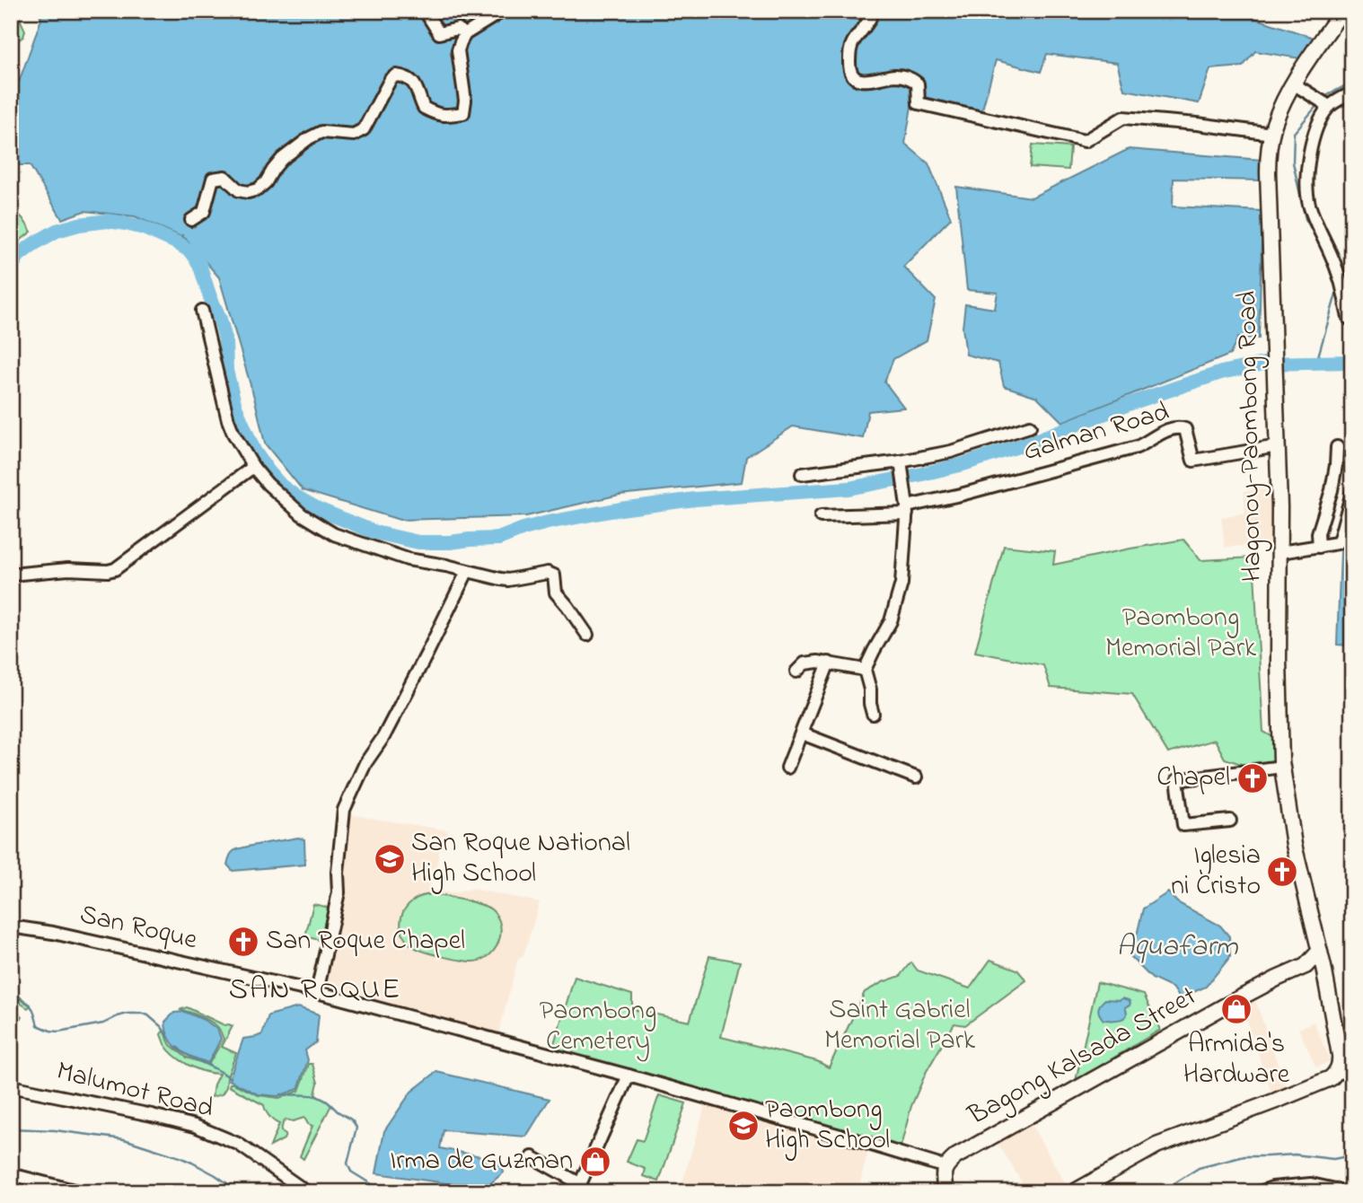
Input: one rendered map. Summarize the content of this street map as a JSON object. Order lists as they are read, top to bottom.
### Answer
{
  "streets": {
    "main road": ["Hagonoy-Paombong Road", "Bagong Kalsada Street"],
    "street": ["Galman Road", "San Roque", "Malumot Road"]
  },
  "crossings": [
    ["Galman Road", "Hagonoy-Paombong Road"],
    ["Hagonoy-Paombong Road", "Bagong Kalsada Street"],
    ["San Roque", "Bagong Kalsada Street"]
  ],
  "districts": ["SAN ROQUE"],
  "water": ["Aquafarm"],
  "parks": ["Paombong Memorial Park", "Saint Gabriel Memorial Park", "Paombong Cemetery"],
  "places": {
    "church": ["Chapel", "Iglesia ni Cristo", "San Roque Chapel"],
    "school or university": ["San Roque National High School", "Paombong High School"],
    "shop": ["Armida's Hardware", "Irma de Guzman"]
  }
}
